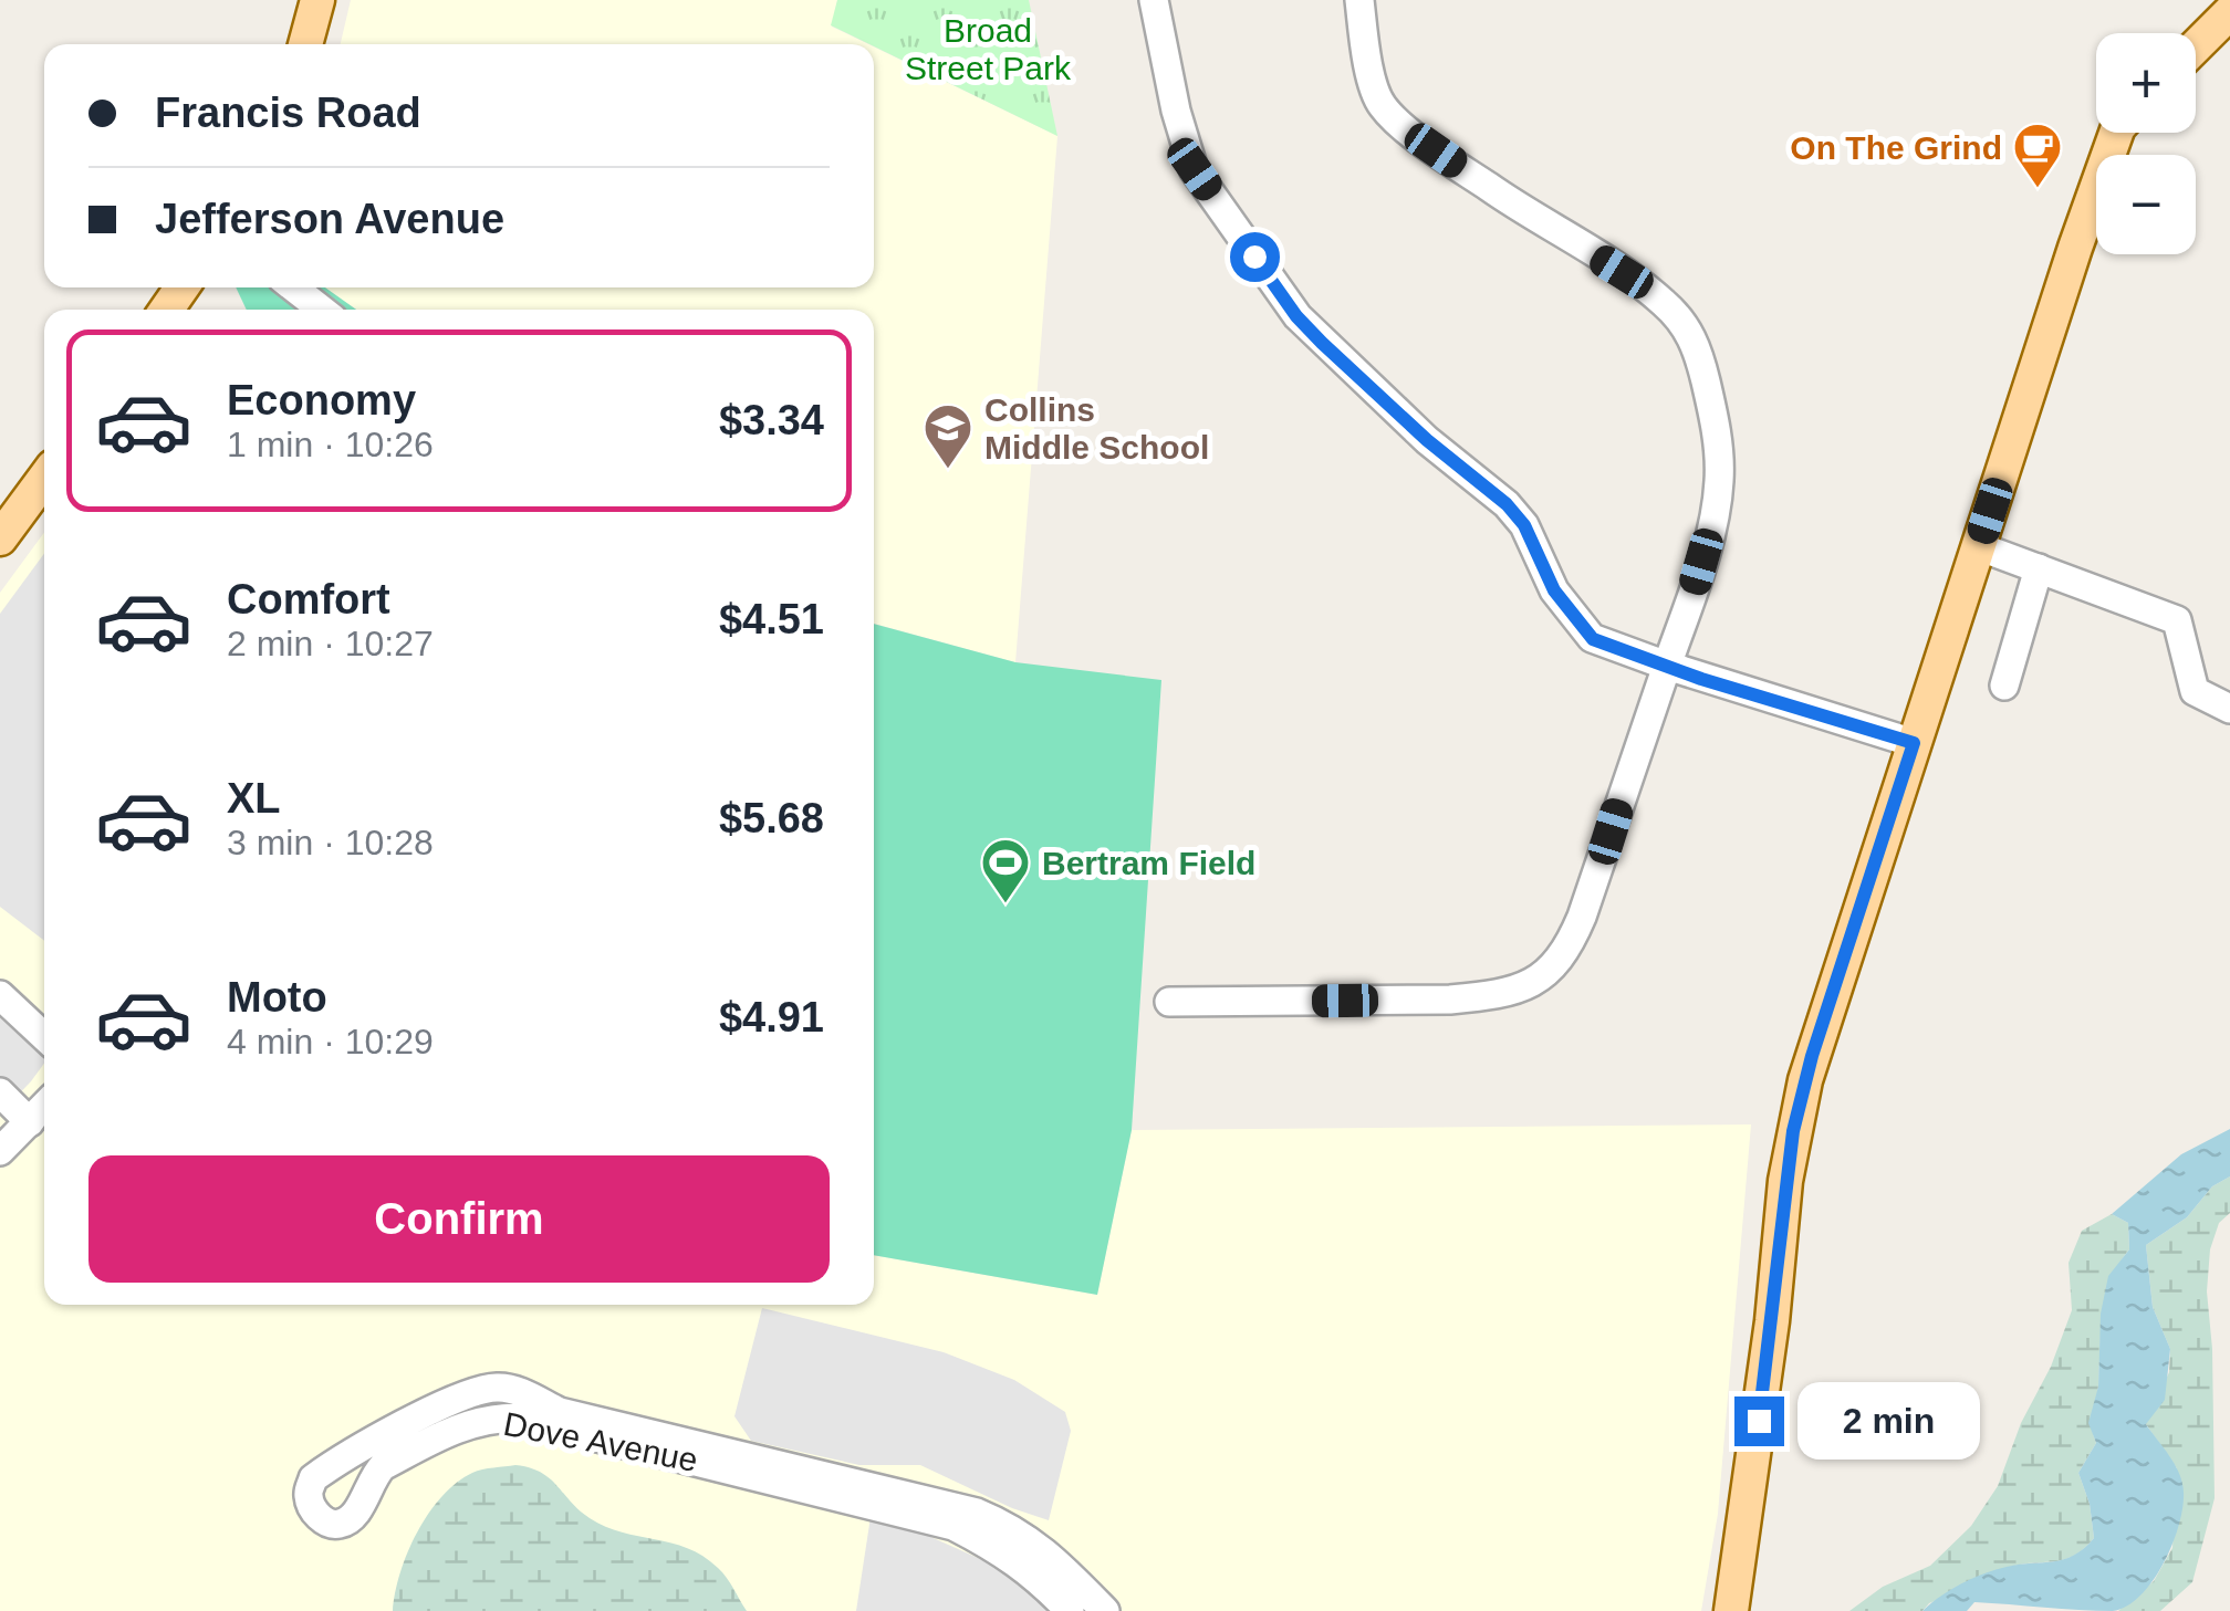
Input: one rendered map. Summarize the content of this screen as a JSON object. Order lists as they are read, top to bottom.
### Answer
{
  "streets": {
    "street": ["Dove Avenue"]
  },
  "parks": ["Broad Street Park"],
  "places": {
    "cafe": ["On The Grind"],
    "school or university": ["Collins Middle School"],
    "sports": ["Bertram Field"]
  },
  "page": {
    "map_buttons": ["+", "−"],
    "banner": ["Francis Road", "Jefferson Avenue"],
    "list": [
      {
        "name": "Economy",
        "note": "1 min · 10:26",
        "value": "$3.34"
      },
      {
        "name": "Comfort",
        "note": "2 min · 10:27",
        "value": "$4.51"
      },
      {
        "name": "XL",
        "note": "3 min · 10:28",
        "value": "$5.68"
      },
      {
        "name": "Moto",
        "note": "4 min · 10:29",
        "value": "$4.91"
      }
    ],
    "buttons": "Confirm",
    "bubble": "2 min"
  }
}
